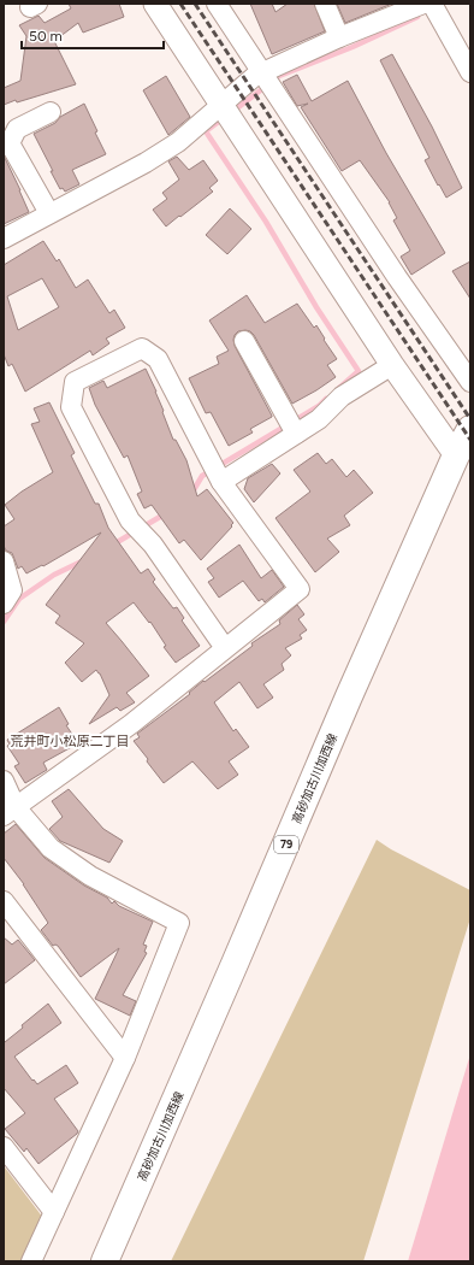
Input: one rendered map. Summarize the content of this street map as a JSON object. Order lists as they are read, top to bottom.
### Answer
{
  "streets": {
    "main road": ["高砂加古川加西線", "79"]
  },
  "districts": ["荒井町小松原二丁目"],
  "scale_bar": "50 m"
}
